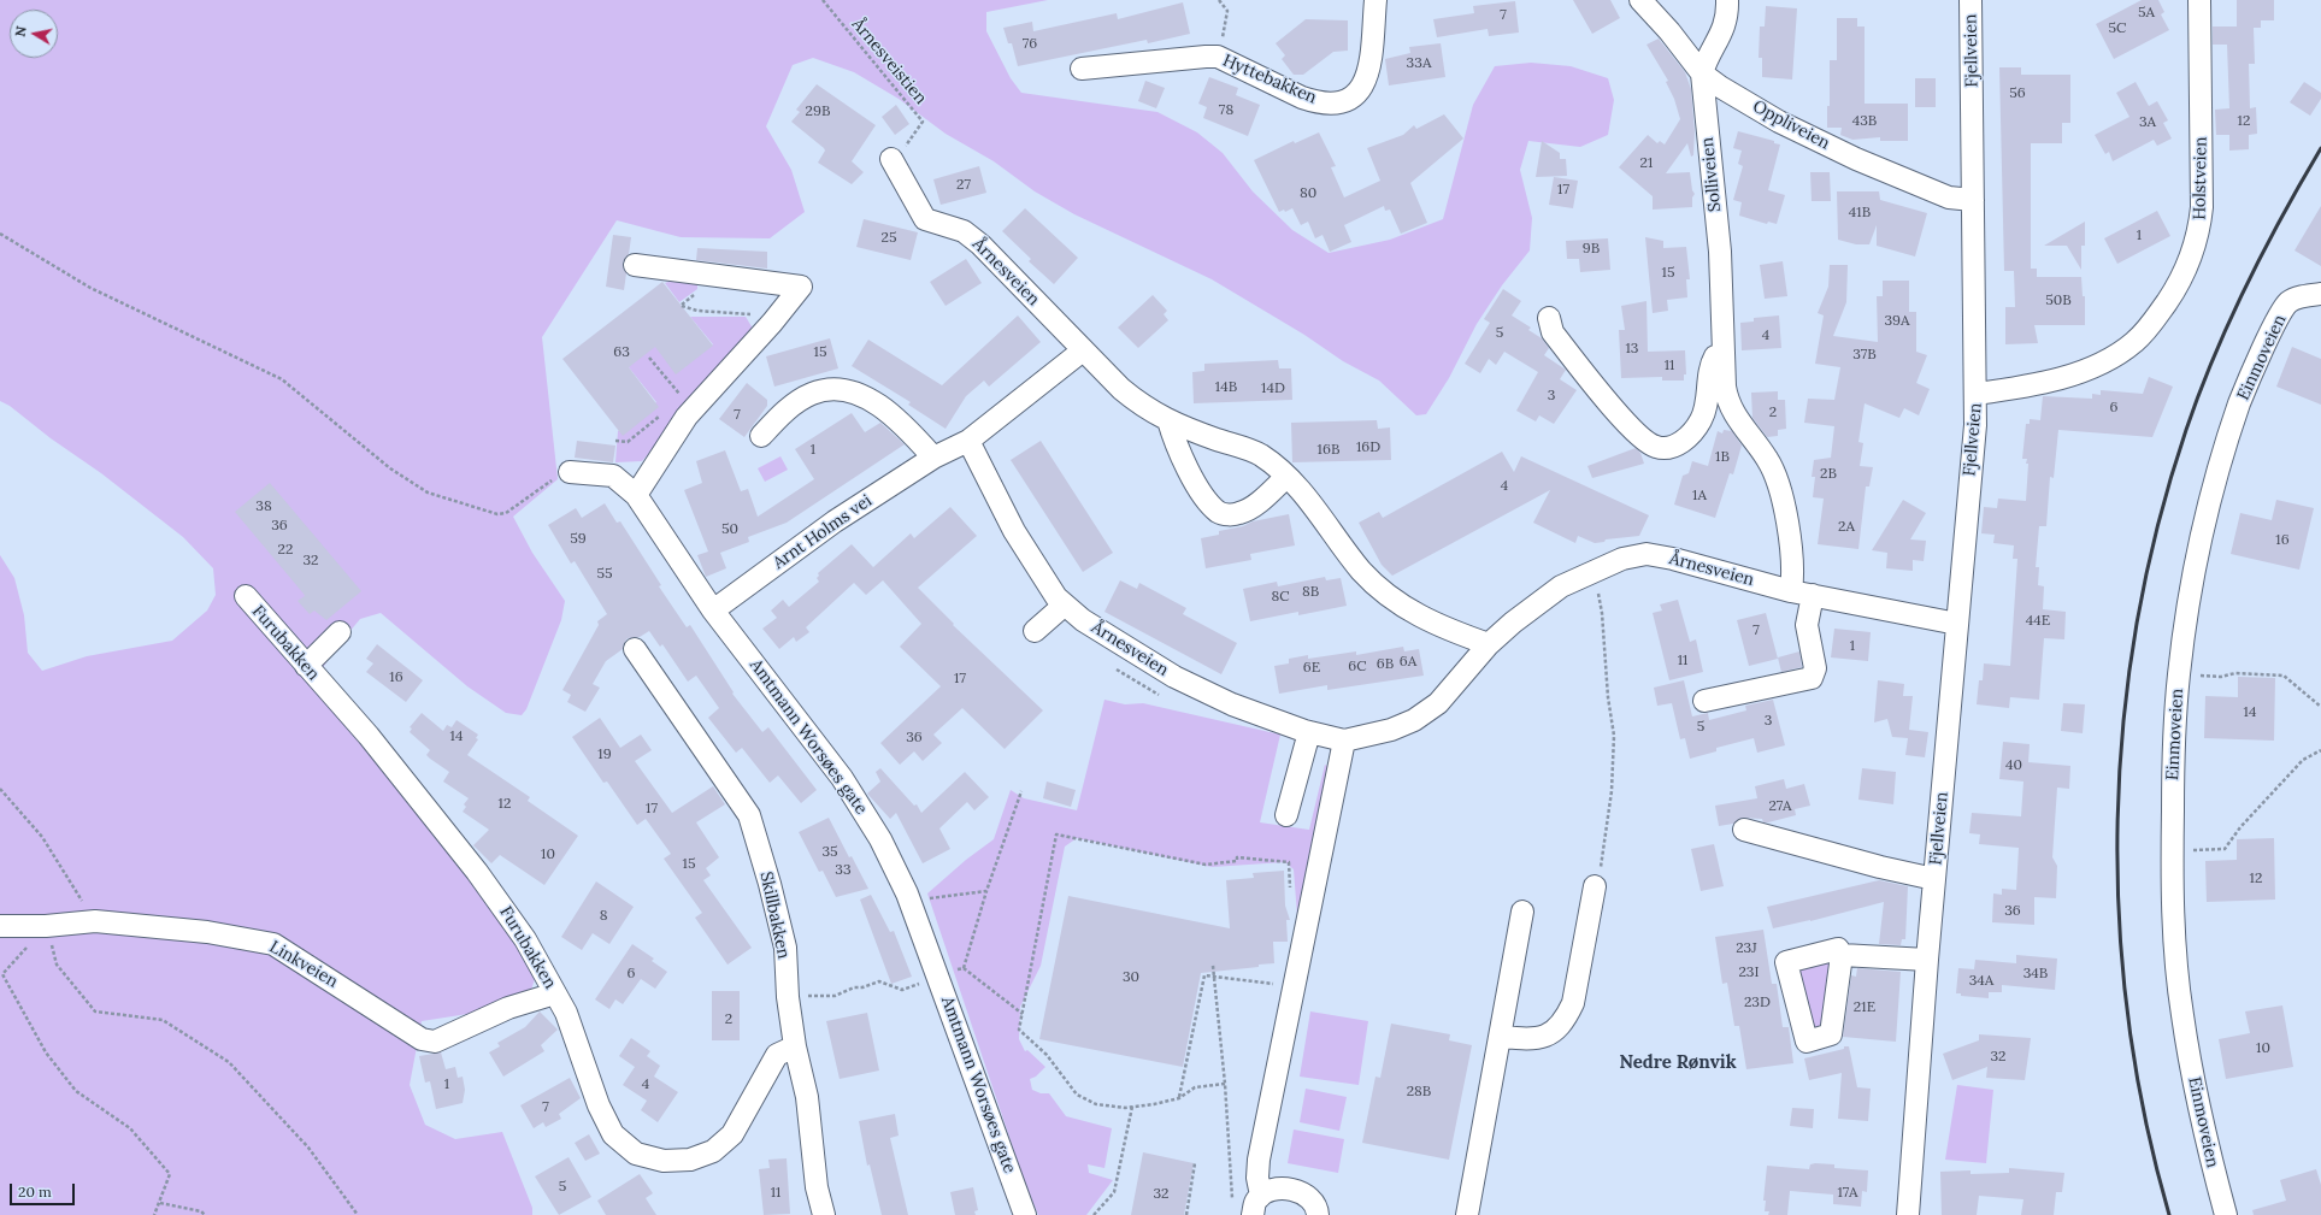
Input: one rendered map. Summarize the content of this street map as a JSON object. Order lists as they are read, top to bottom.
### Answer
{
  "streets": {
    "street": [
      "Fjellveien",
      "Hyttebakken",
      "Oppliveien",
      "Solliveien",
      "Holstveien",
      "Årnesveien",
      "Einmoveien",
      "Arnt Holms vei",
      "Furubakken",
      "Amtmann Worsøes gate",
      "Skillbakken",
      "Linkveien"
    ],
    "path": ["Årnesveistien"]
  },
  "crossings": [
    ["Fjellveien", "Oppliveien"],
    ["Fjellveien", "Holstveien"],
    ["Fjellveien", "Årnesveien"],
    ["Årnesveistien", "Årnesveien"],
    ["Oppliveien", "Solliveien"],
    ["Solliveien", "Årnesveien"],
    ["Årnesveien", "Arnt Holms vei"],
    ["Arnt Holms vei", "Amtmann Worsøes gate"],
    ["Furubakken", "Skillbakken"],
    ["Furubakken", "Linkveien"]
  ],
  "districts": ["Nedre Rønvik"],
  "house_numbers": [
    "5A",
    "7",
    "5C",
    "76",
    "33A",
    "56",
    "78",
    "29B",
    "43B",
    "12",
    "3A",
    "21",
    "27",
    "17",
    "80",
    "41B",
    "1",
    "25",
    "9B",
    "15",
    "50B",
    "39A",
    "5",
    "4",
    "13",
    "63",
    "15",
    "37B",
    "11",
    "14B",
    "14D",
    "3",
    "6",
    "2",
    "7",
    "16D",
    "1",
    "16B",
    "1B",
    "2B",
    "4",
    "1A",
    "38",
    "36",
    "2A",
    "50",
    "59",
    "16",
    "22",
    "32",
    "55",
    "8B",
    "8C",
    "44E",
    "7",
    "1",
    "11",
    "6A",
    "6B",
    "6C",
    "6E",
    "16",
    "17",
    "14",
    "3",
    "5",
    "14",
    "36",
    "19",
    "40",
    "12",
    "27A",
    "17",
    "35",
    "10",
    "15",
    "33",
    "12",
    "36",
    "8",
    "23J",
    "23I",
    "6",
    "34B",
    "30",
    "34A",
    "23D",
    "21E",
    "2",
    "10",
    "32",
    "1",
    "4",
    "28B",
    "7",
    "5",
    "11",
    "17A",
    "32"
  ],
  "scale_bar": "20 m",
  "north": "left"
}
